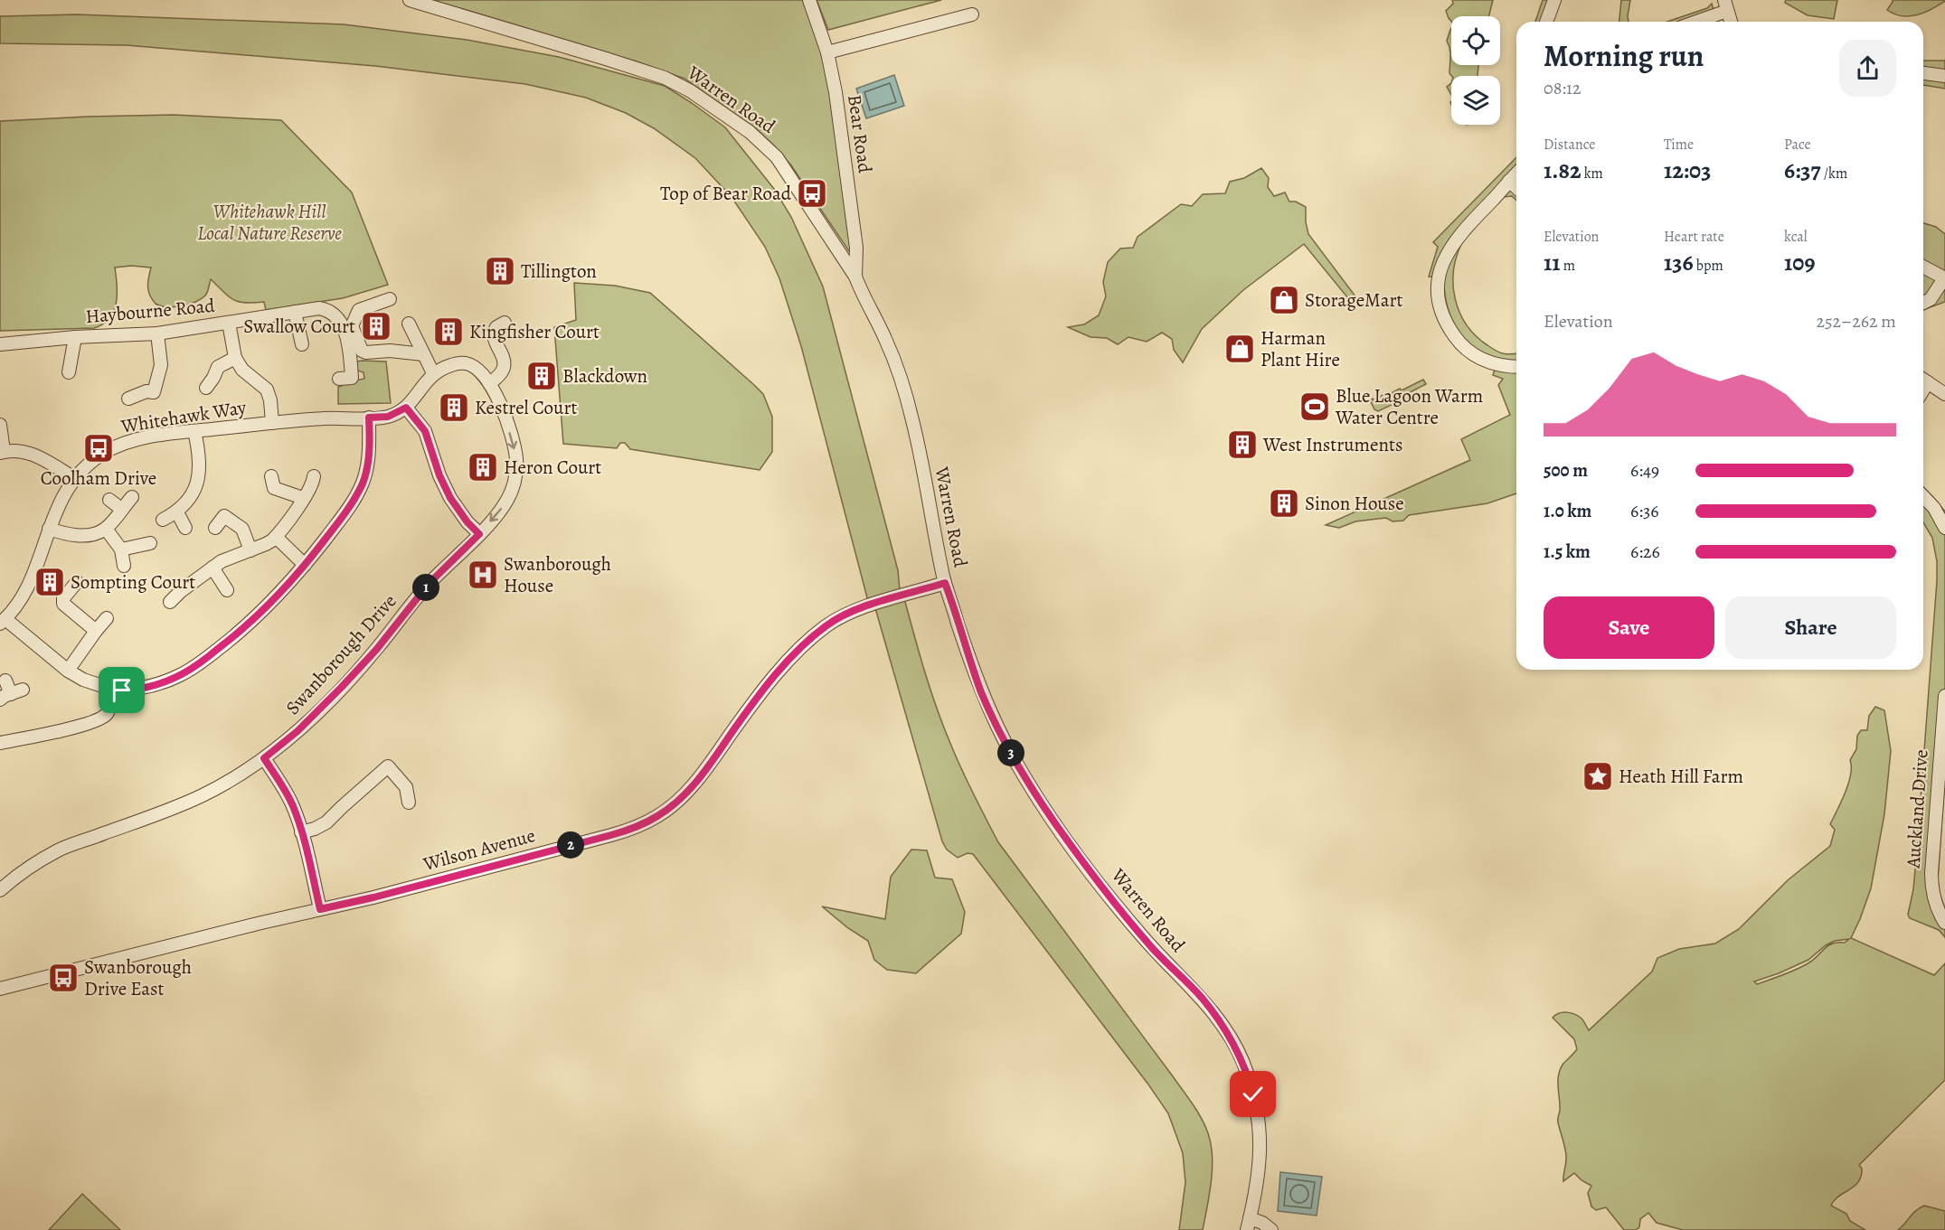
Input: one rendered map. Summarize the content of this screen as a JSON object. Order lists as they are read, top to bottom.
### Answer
{
  "streets": {
    "street": [
      "Warren Road",
      "Bear Road",
      "Haybourne Road",
      "Whitehawk Way",
      "Swanborough Drive",
      "Auckland Drive",
      "Wilson Avenue"
    ]
  },
  "crossings": [
    ["Warren Road", "Bear Road"],
    ["Warren Road", "Wilson Avenue"]
  ],
  "parks": ["Whitehawk Hill Local Nature Reserve"],
  "places": {
    "bus stop": ["Top of Bear Road", "Coolham Drive", "Swanborough Drive East"],
    "building": [
      "Tillington",
      "Swallow Court",
      "Kingfisher Court",
      "Blackdown",
      "Kestrel Court",
      "West Instruments",
      "Heron Court",
      "Sinon House",
      "Sompting Court"
    ],
    "shop": ["StorageMart", "Harman Plant Hire"],
    "sports": ["Blue Lagoon Warm Water Centre"],
    "hospital": ["Swanborough House"],
    "place": ["Heath Hill Farm"]
  },
  "page": {
    "heading": ["Morning run", "08:12"],
    "stats": [
      ["Distance", "1.82 km"],
      ["Time", "12:03"],
      ["Pace", "6:37 /km"],
      ["Elevation", "11 m"],
      ["Heart rate", "136 bpm"],
      ["kcal", "109"]
    ],
    "chart": ["Elevation", "252–262 m"],
    "list": [
      {
        "name": "500 m",
        "note": "6:49"
      },
      {
        "name": "1.0 km",
        "note": "6:36"
      },
      {
        "name": "1.5 km",
        "note": "6:26"
      }
    ],
    "pins": ["1", "3", "2"],
    "buttons": ["Save", "Share"]
  }
}
